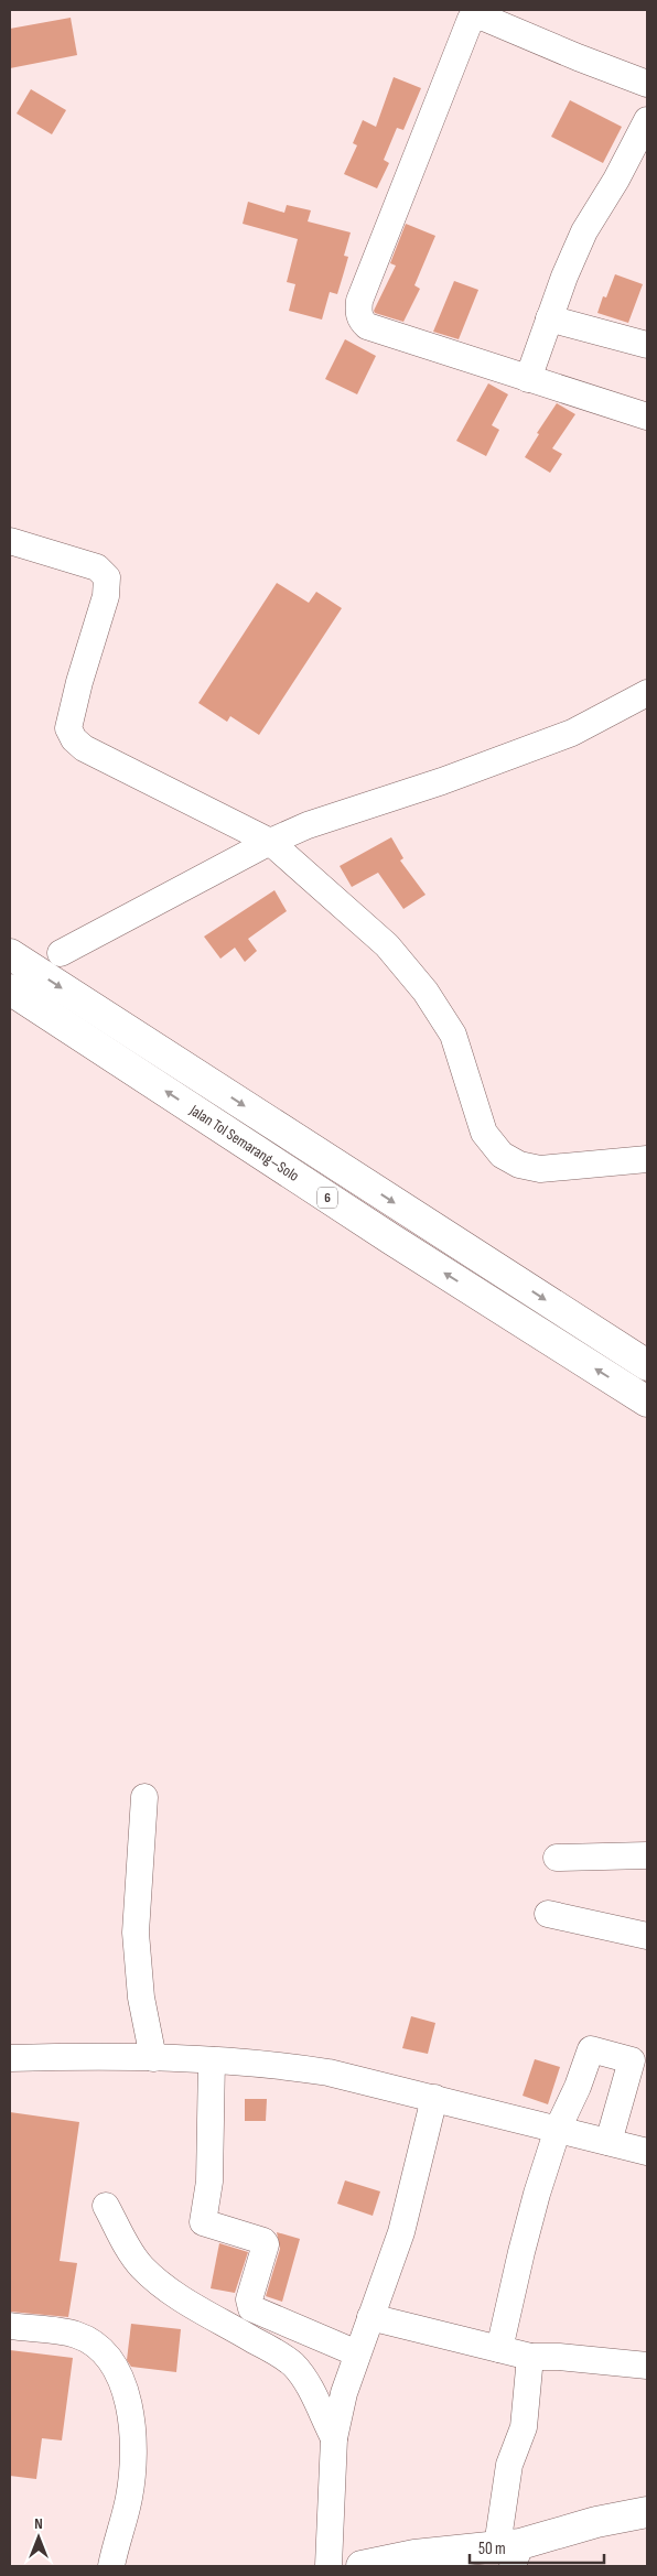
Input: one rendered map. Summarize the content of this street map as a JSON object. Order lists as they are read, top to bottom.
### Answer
{
  "streets": {
    "main road": ["Jalan Tol Semarang–Solo", "6"]
  },
  "scale_bar": "50 m",
  "north": "top"
}
